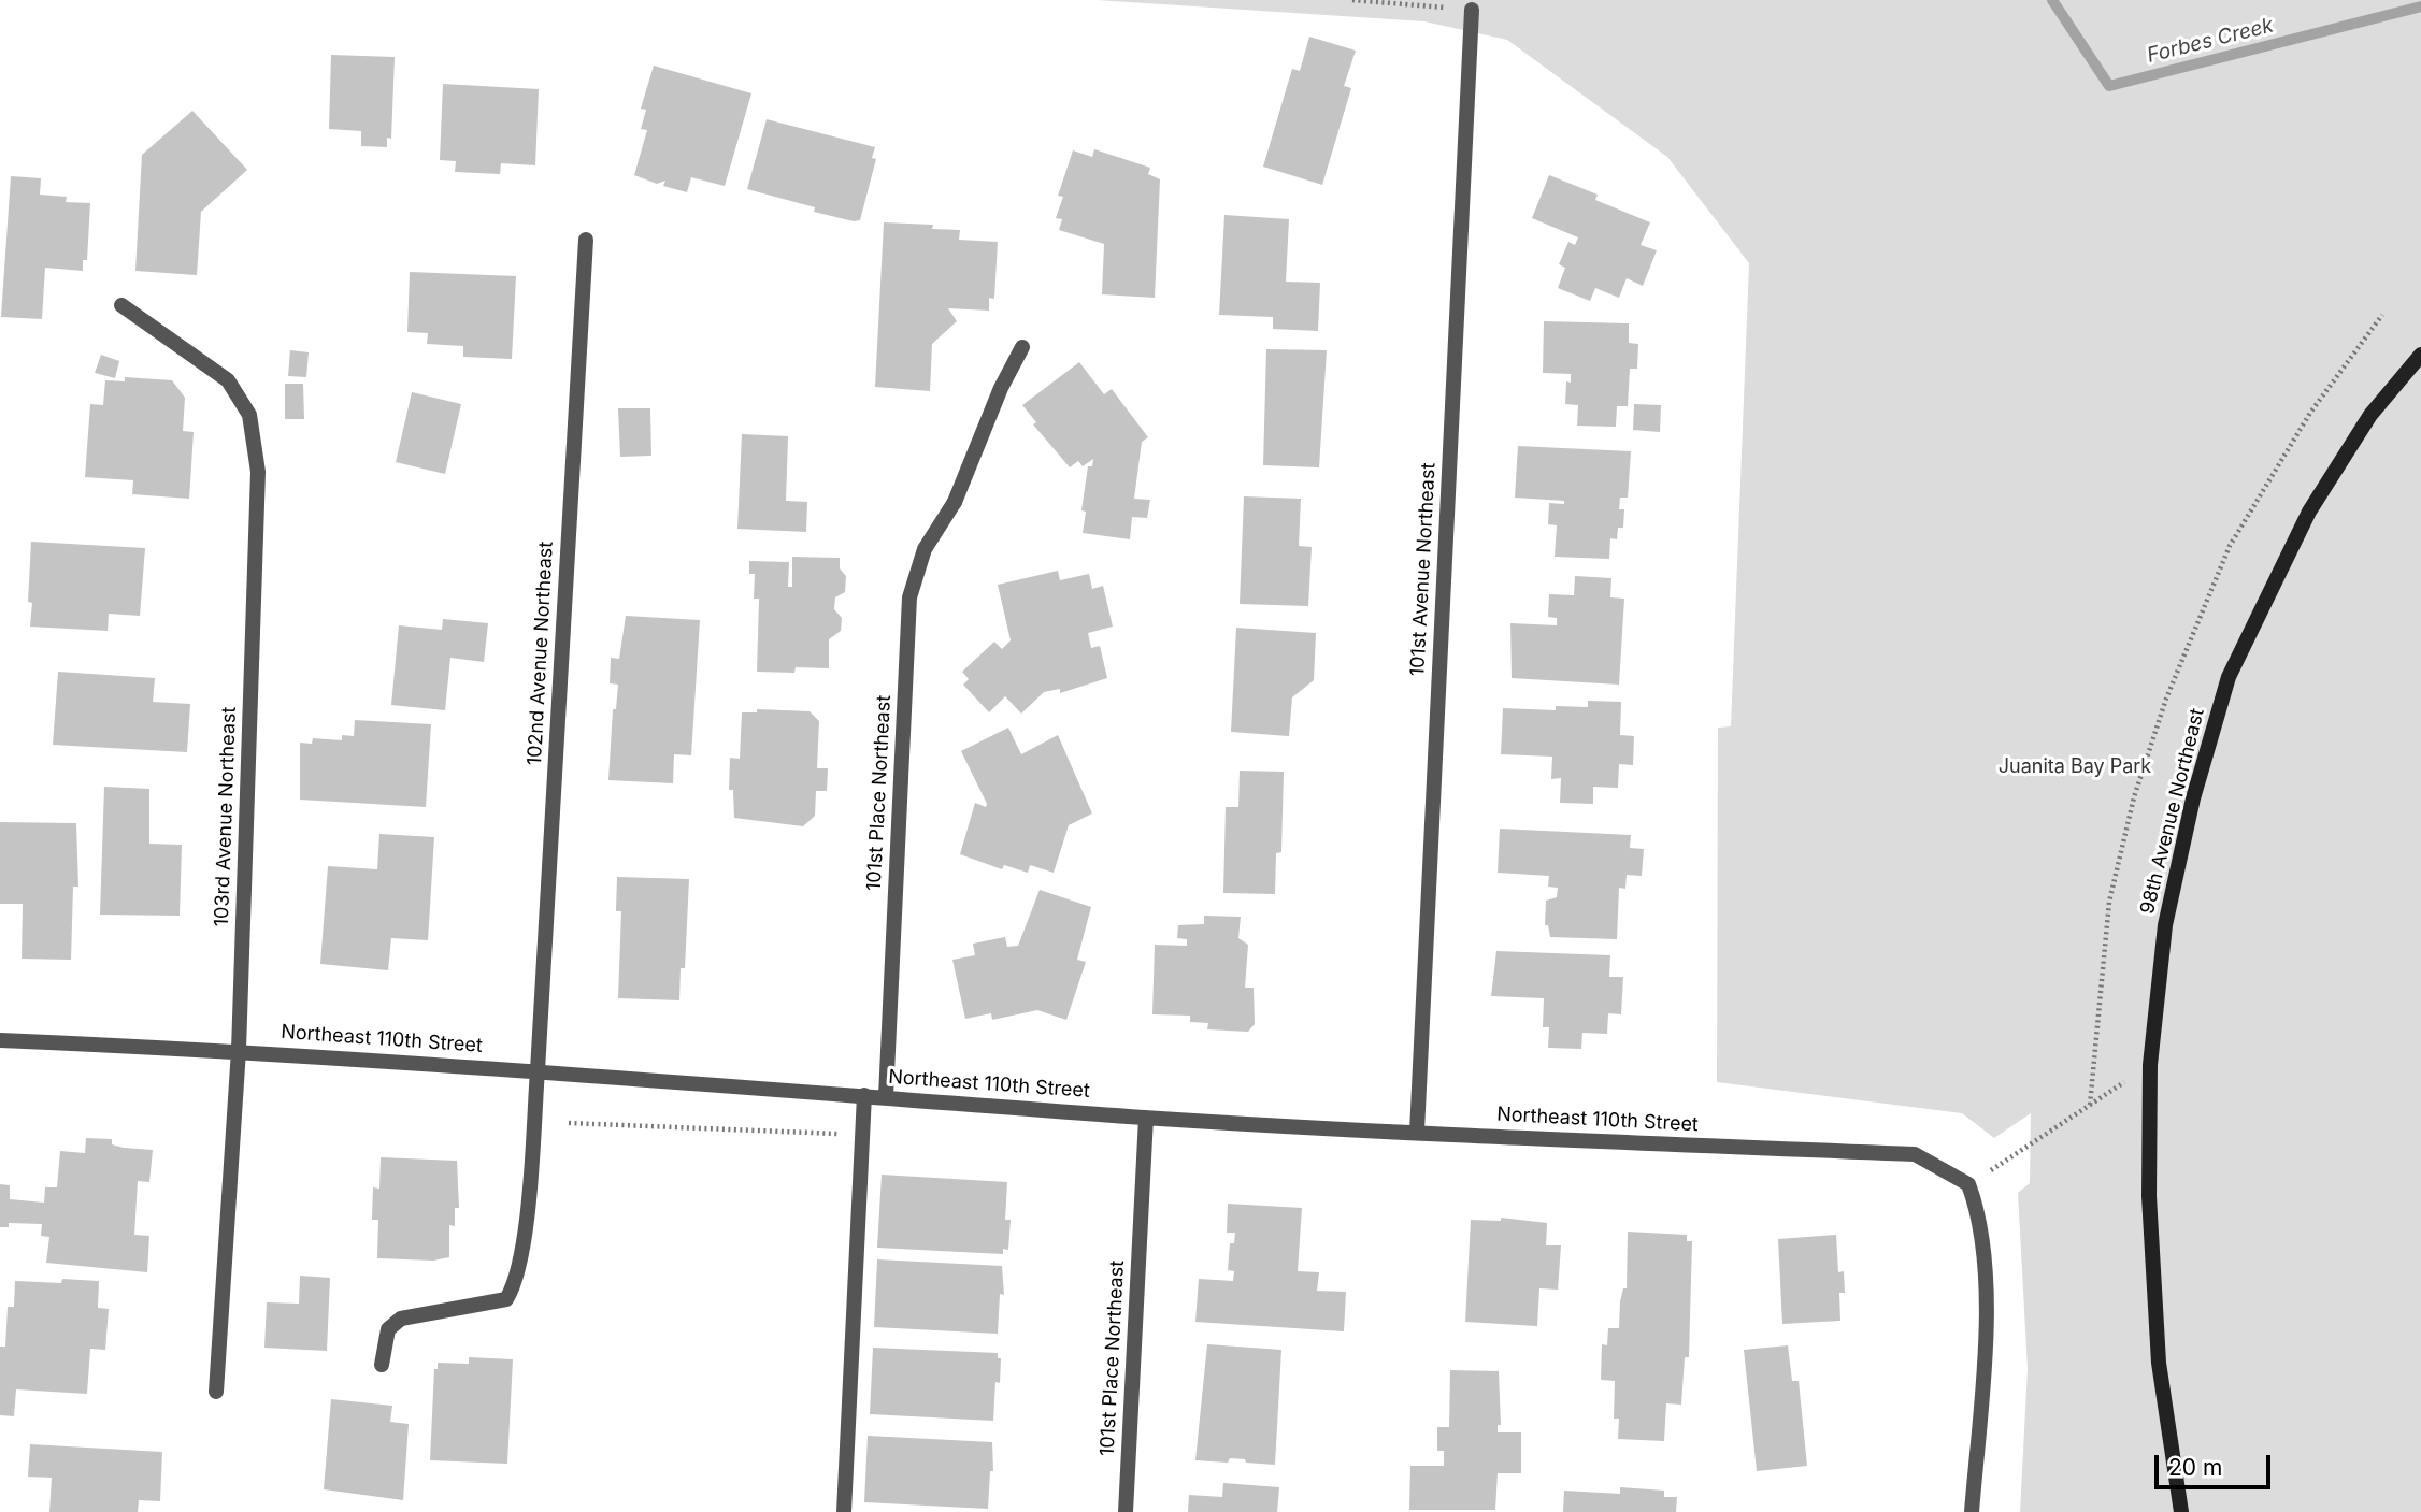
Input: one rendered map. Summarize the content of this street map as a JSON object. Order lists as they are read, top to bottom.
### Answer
{
  "streets": {
    "main road": ["98th Avenue Northeast"],
    "street": [
      "101st Avenue Northeast",
      "102nd Avenue Northeast",
      "101st Place Northeast",
      "103rd Avenue Northeast",
      "Northeast 110th Street"
    ]
  },
  "crossings": [
    ["101st Avenue Northeast", "Northeast 110th Street"],
    ["102nd Avenue Northeast", "Northeast 110th Street"],
    ["101st Place Northeast", "Northeast 110th Street"],
    ["103rd Avenue Northeast", "Northeast 110th Street"]
  ],
  "water": ["Forbes Creek"],
  "parks": ["Juanita Bay Park"],
  "scale_bar": "20 m"
}
